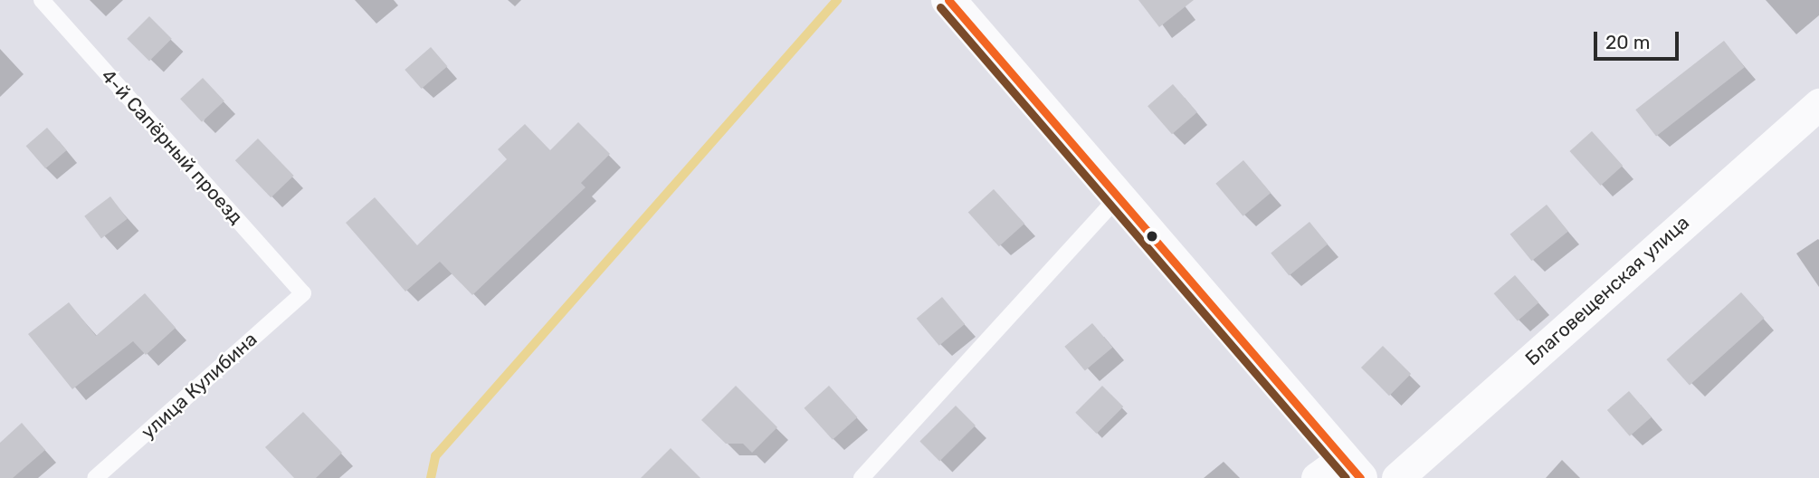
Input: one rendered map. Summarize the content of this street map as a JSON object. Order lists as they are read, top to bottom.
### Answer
{
  "streets": {
    "street": ["Благовещенская улица"],
    "lane": ["4-й Сапёрный проезд", "улица Кулибина"]
  },
  "crossings": [
    ["4-й Сапёрный проезд", "улица Кулибина"]
  ],
  "scale_bar": "20 m"
}
